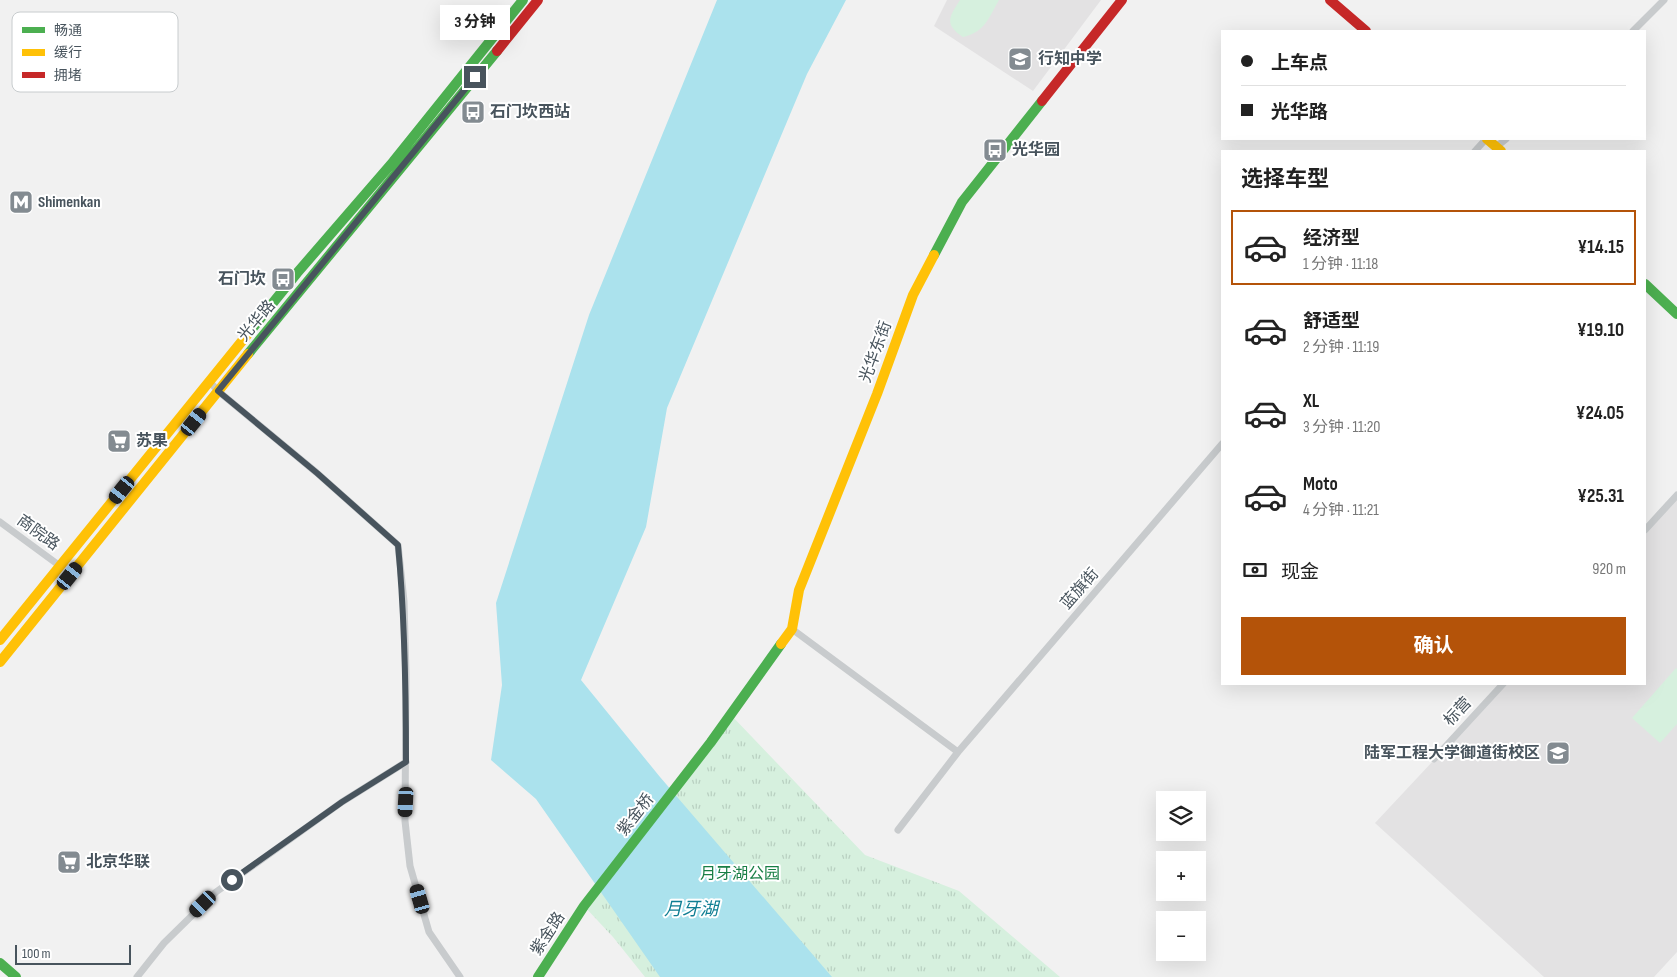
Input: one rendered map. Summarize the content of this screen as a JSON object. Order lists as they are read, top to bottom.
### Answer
{
  "streets": {
    "main road": [
      "光华路",
      "光华东街",
      "紫金桥",
      "紫金路"
    ],
    "street": ["商院路", "蓝旗街", "标营"]
  },
  "crossings": [
    ["光华路", "商院路"],
    ["光华东街", "紫金桥"],
    ["紫金桥", "紫金路"]
  ],
  "water": ["月牙湖"],
  "parks": ["月牙湖公园"],
  "places": {
    "school or university": ["行知中学", "陆军工程大学御道街校区"],
    "bus stop": ["石门坎西站", "光华园", "石门坎"],
    "metro station": ["Shimenkan"],
    "supermarket": ["苏果", "北京华联"]
  },
  "legend": ["畅通", "缓行", "拥堵"],
  "scale_bar": "100 m",
  "page": {
    "bubble": "3 分钟",
    "banner": ["上车点", "光华路"],
    "heading": "选择车型",
    "list": [
      {
        "name": "经济型",
        "note": "1 分钟 · 11:18",
        "value": "¥14.15"
      },
      {
        "name": "舒适型",
        "note": "2 分钟 · 11:19",
        "value": "¥19.10"
      },
      {
        "name": "XL",
        "note": "3 分钟 · 11:20",
        "value": "¥24.05"
      },
      {
        "name": "Moto",
        "note": "4 分钟 · 11:21",
        "value": "¥25.31"
      }
    ],
    "pay": ["现金", "920 m"],
    "buttons": "确认",
    "map_buttons": ["+", "−"],
    "scale": "100 m"
  }
}
